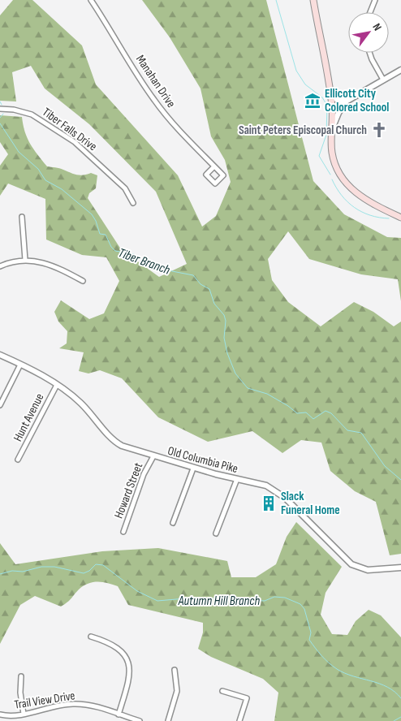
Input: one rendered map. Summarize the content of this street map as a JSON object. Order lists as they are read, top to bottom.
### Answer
{
  "streets": {
    "street": [
      "Manahan Drive",
      "Tiber Falls Drive",
      "Hunt Avenue",
      "Old Columbia Pike",
      "Howard Street",
      "Trail View Drive"
    ]
  },
  "crossings": [
    ["Hunt Avenue", "Old Columbia Pike"],
    ["Old Columbia Pike", "Howard Street"]
  ],
  "water": ["Tiber Branch", "Autumn Hill Branch"],
  "places": {
    "museum": ["Ellicott City Colored School"],
    "church": ["Saint Peters Episcopal Church"],
    "building": ["Slack Funeral Home"]
  },
  "north": "top right"
}
